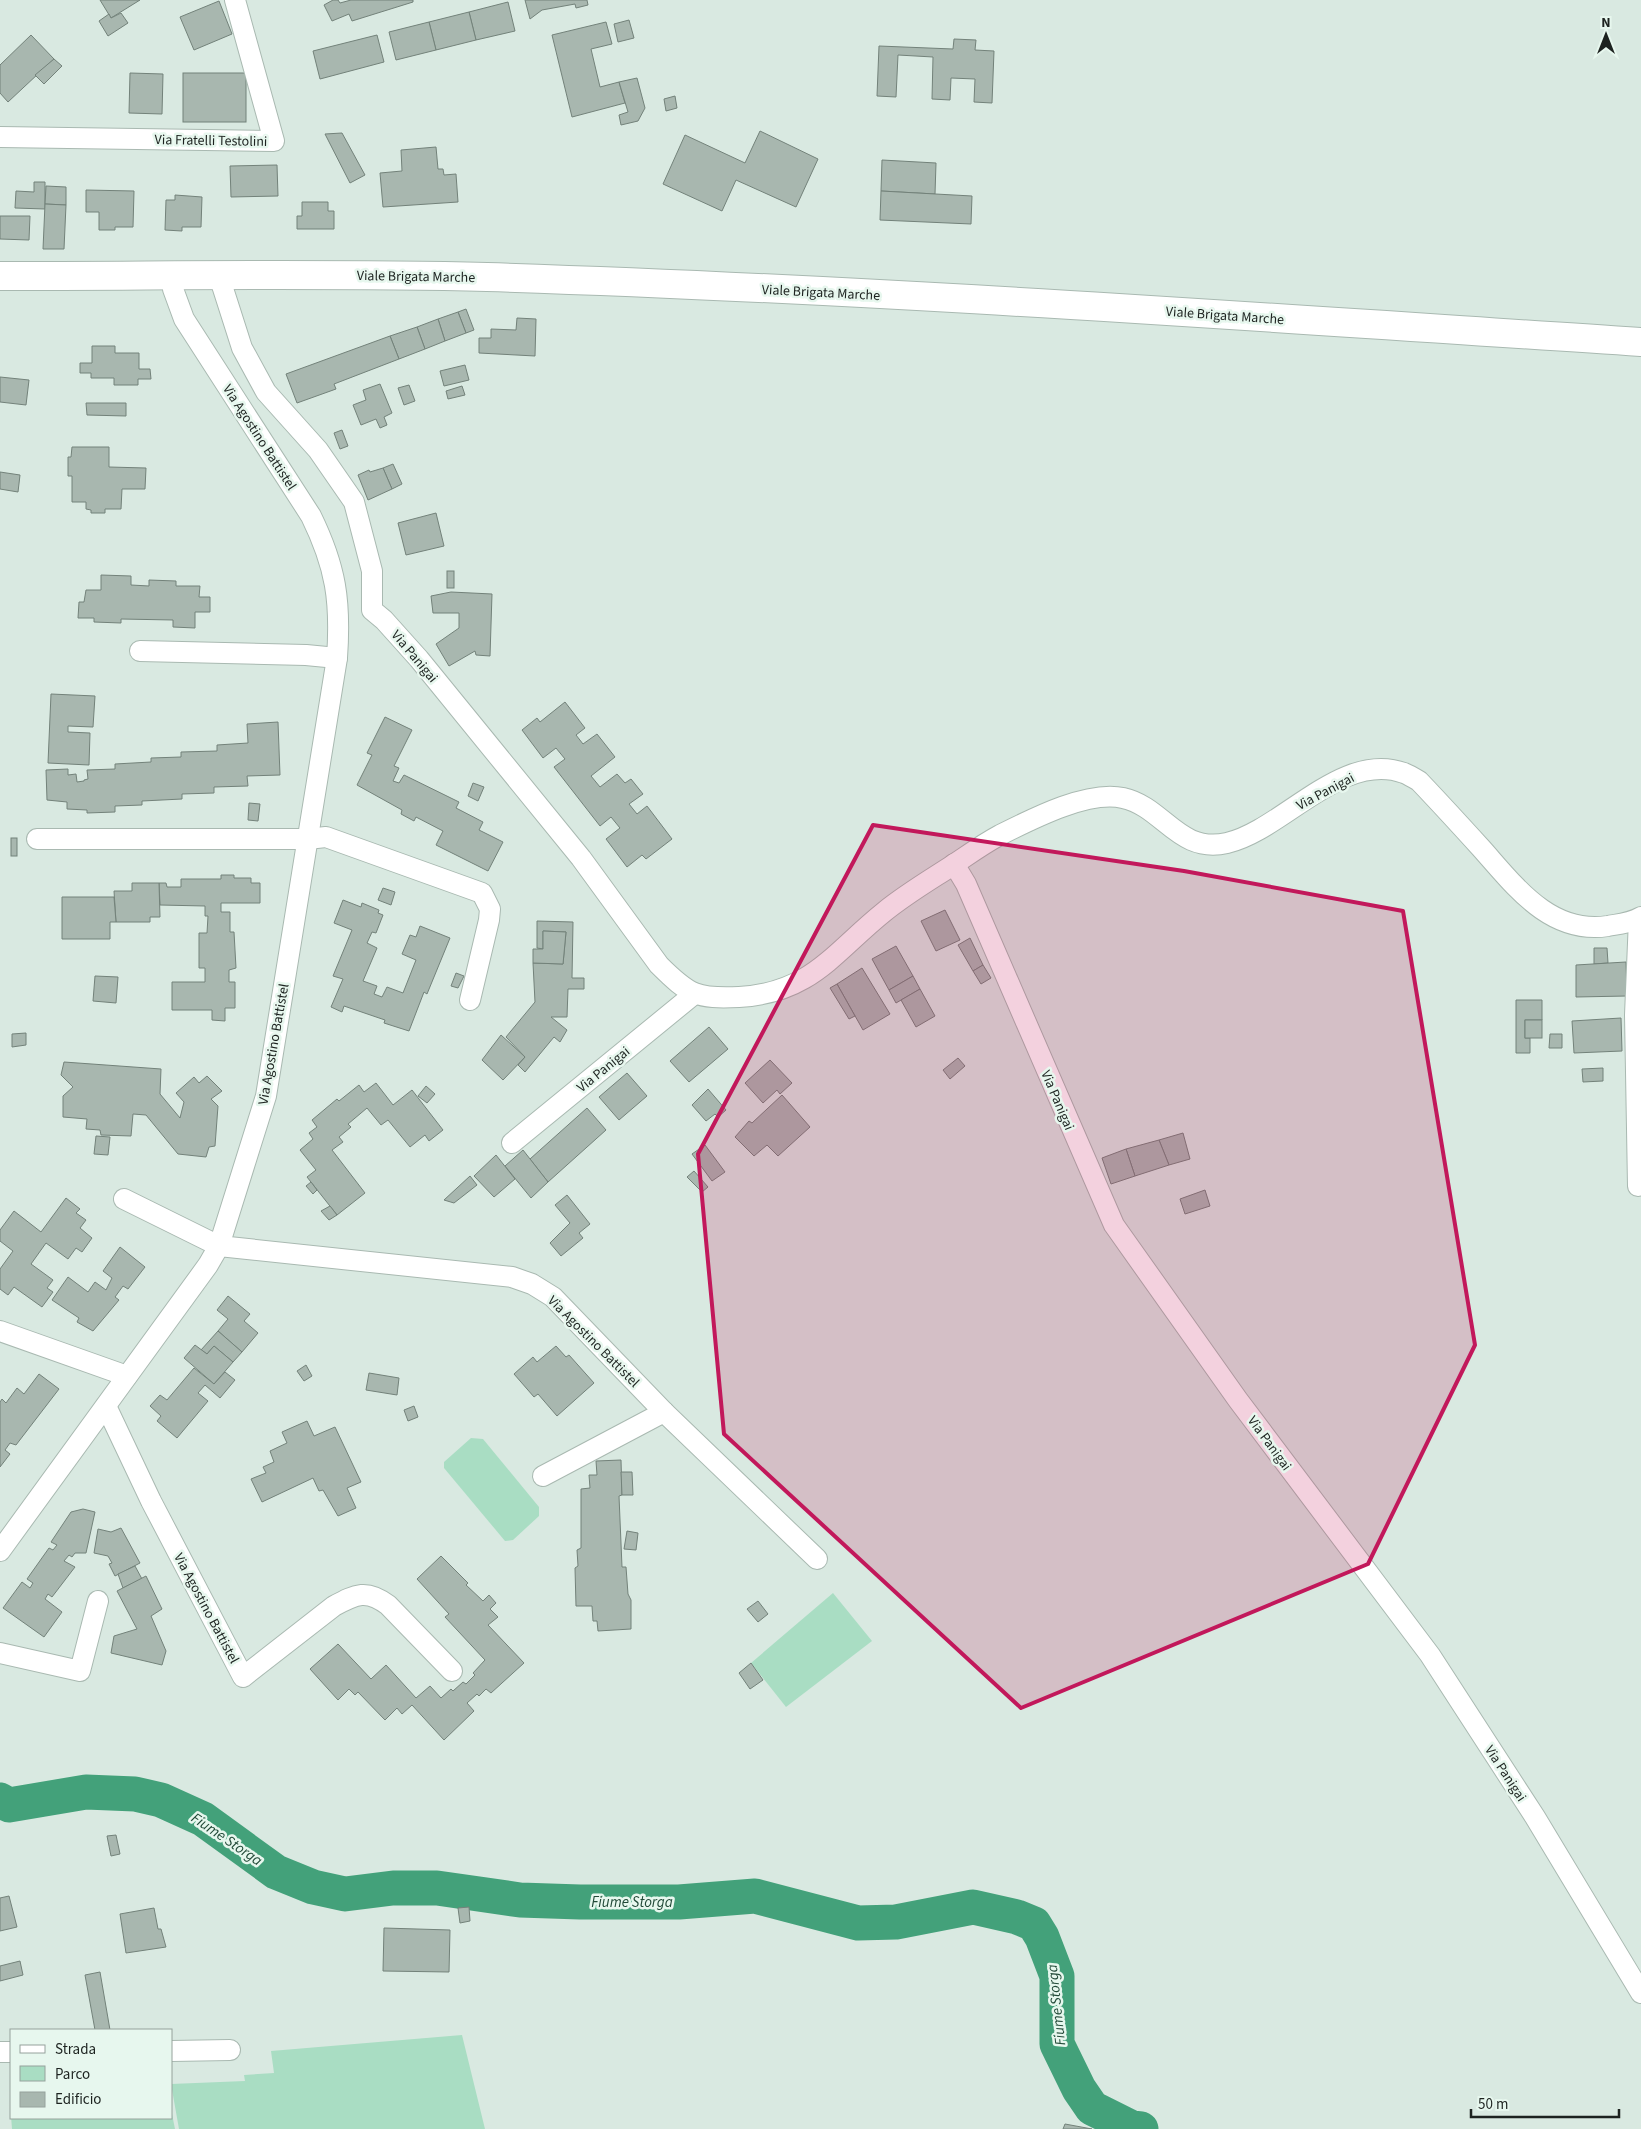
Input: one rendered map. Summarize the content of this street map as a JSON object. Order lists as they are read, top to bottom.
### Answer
{
  "streets": {
    "street": [
      "Via Fratelli Testolini",
      "Viale Brigata Marche",
      "Via Agostino Battistel",
      "Via Panigai"
    ]
  },
  "crossings": [
    ["Viale Brigata Marche", "Via Agostino Battistel"]
  ],
  "water": ["Fiume Storga"],
  "legend": ["Strada", "Parco", "Edificio"],
  "scale_bar": "50 m",
  "north": "top"
}
